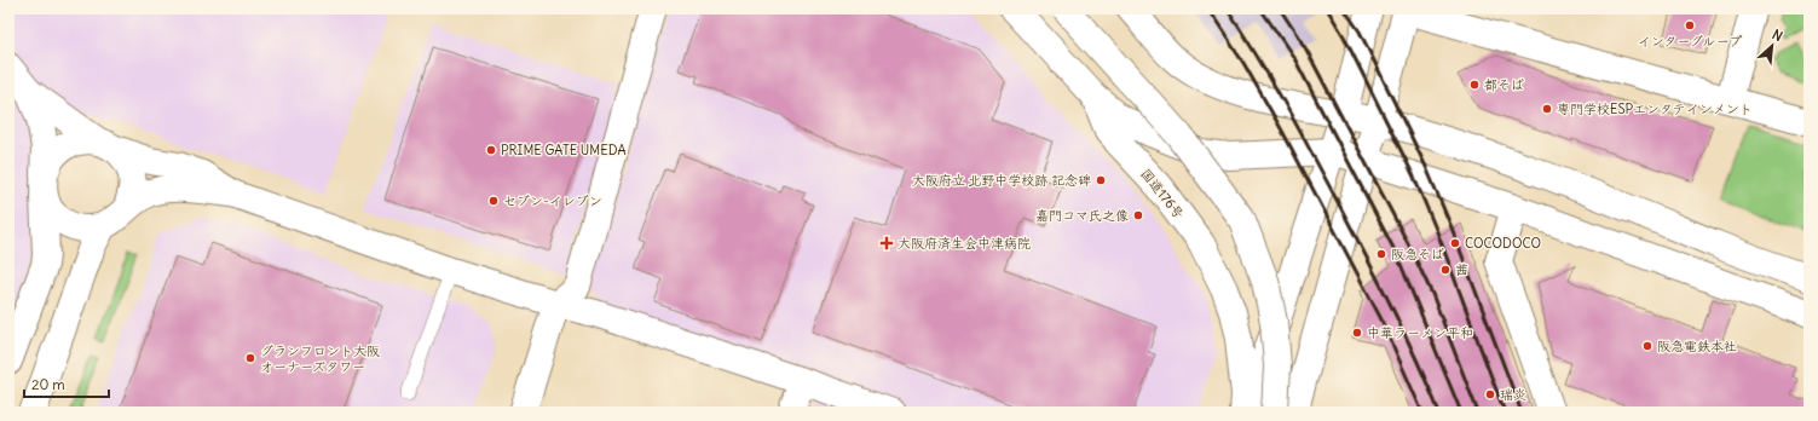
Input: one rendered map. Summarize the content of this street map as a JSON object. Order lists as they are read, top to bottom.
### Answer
{
  "streets": {
    "main road": ["国道176号"]
  },
  "places": {
    "other": [
      "インターグループ",
      "都そば",
      "専門学校ESPエンタテインメント",
      "PRIME GATE UMEDA",
      "大阪府立 北野中学校跡 記念碑",
      "セブン-イレブン",
      "嘉門コマ氏之像",
      "COCODOCO",
      "阪急そば",
      "茜",
      "中華ラーメン平和",
      "阪急電鉄本社",
      "グランフロント大阪 オーナーズタワー",
      "瑞炎"
    ],
    "health": ["大阪府済生会中津病院"]
  },
  "scale_bar": "20 m",
  "north": "top right"
}
